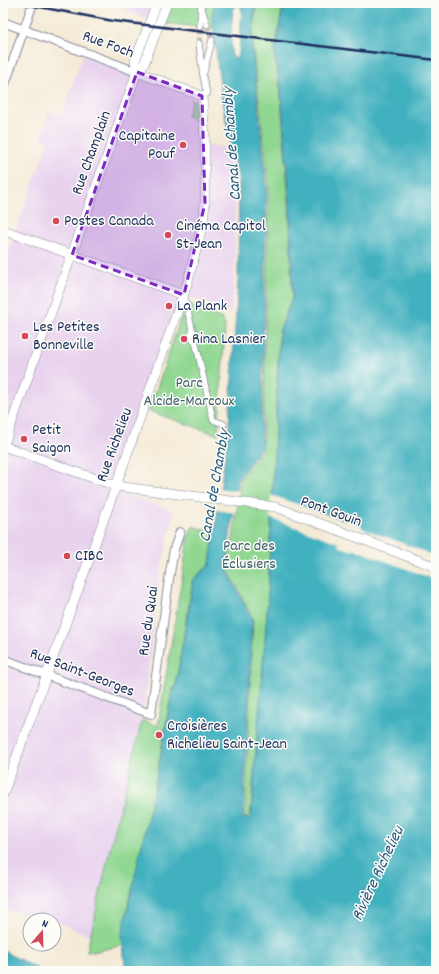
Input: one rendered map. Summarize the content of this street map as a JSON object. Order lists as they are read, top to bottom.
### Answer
{
  "streets": {
    "street": [
      "Rue Foch",
      "Rue Champlain",
      "Rue Richelieu",
      "Pont Gouin",
      "Rue du Quai",
      "Rue Saint-Georges"
    ]
  },
  "crossings": [
    ["Rue Foch", "Rue Champlain"],
    ["Rue Foch", "Rue Richelieu"],
    ["Rue Champlain", "Pont Gouin"],
    ["Rue Richelieu", "Pont Gouin"],
    ["Rue Richelieu", "Rue Saint-Georges"],
    ["Rue du Quai", "Rue Saint-Georges"]
  ],
  "water": ["Canal de Chambly", "Rivière Richelieu"],
  "parks": ["Parc Alcide-Marcoux", "Parc des Éclusiers"],
  "places": [
    "Capitaine Pouf",
    "Postes Canada",
    "Cinéma Capitol St-Jean",
    "La Plank",
    "Les Petites Bonneville",
    "Rina Lasnier",
    "Petit Saigon",
    "CIBC",
    "Croisières Richelieu Saint-Jean"
  ],
  "north": "top"
}
